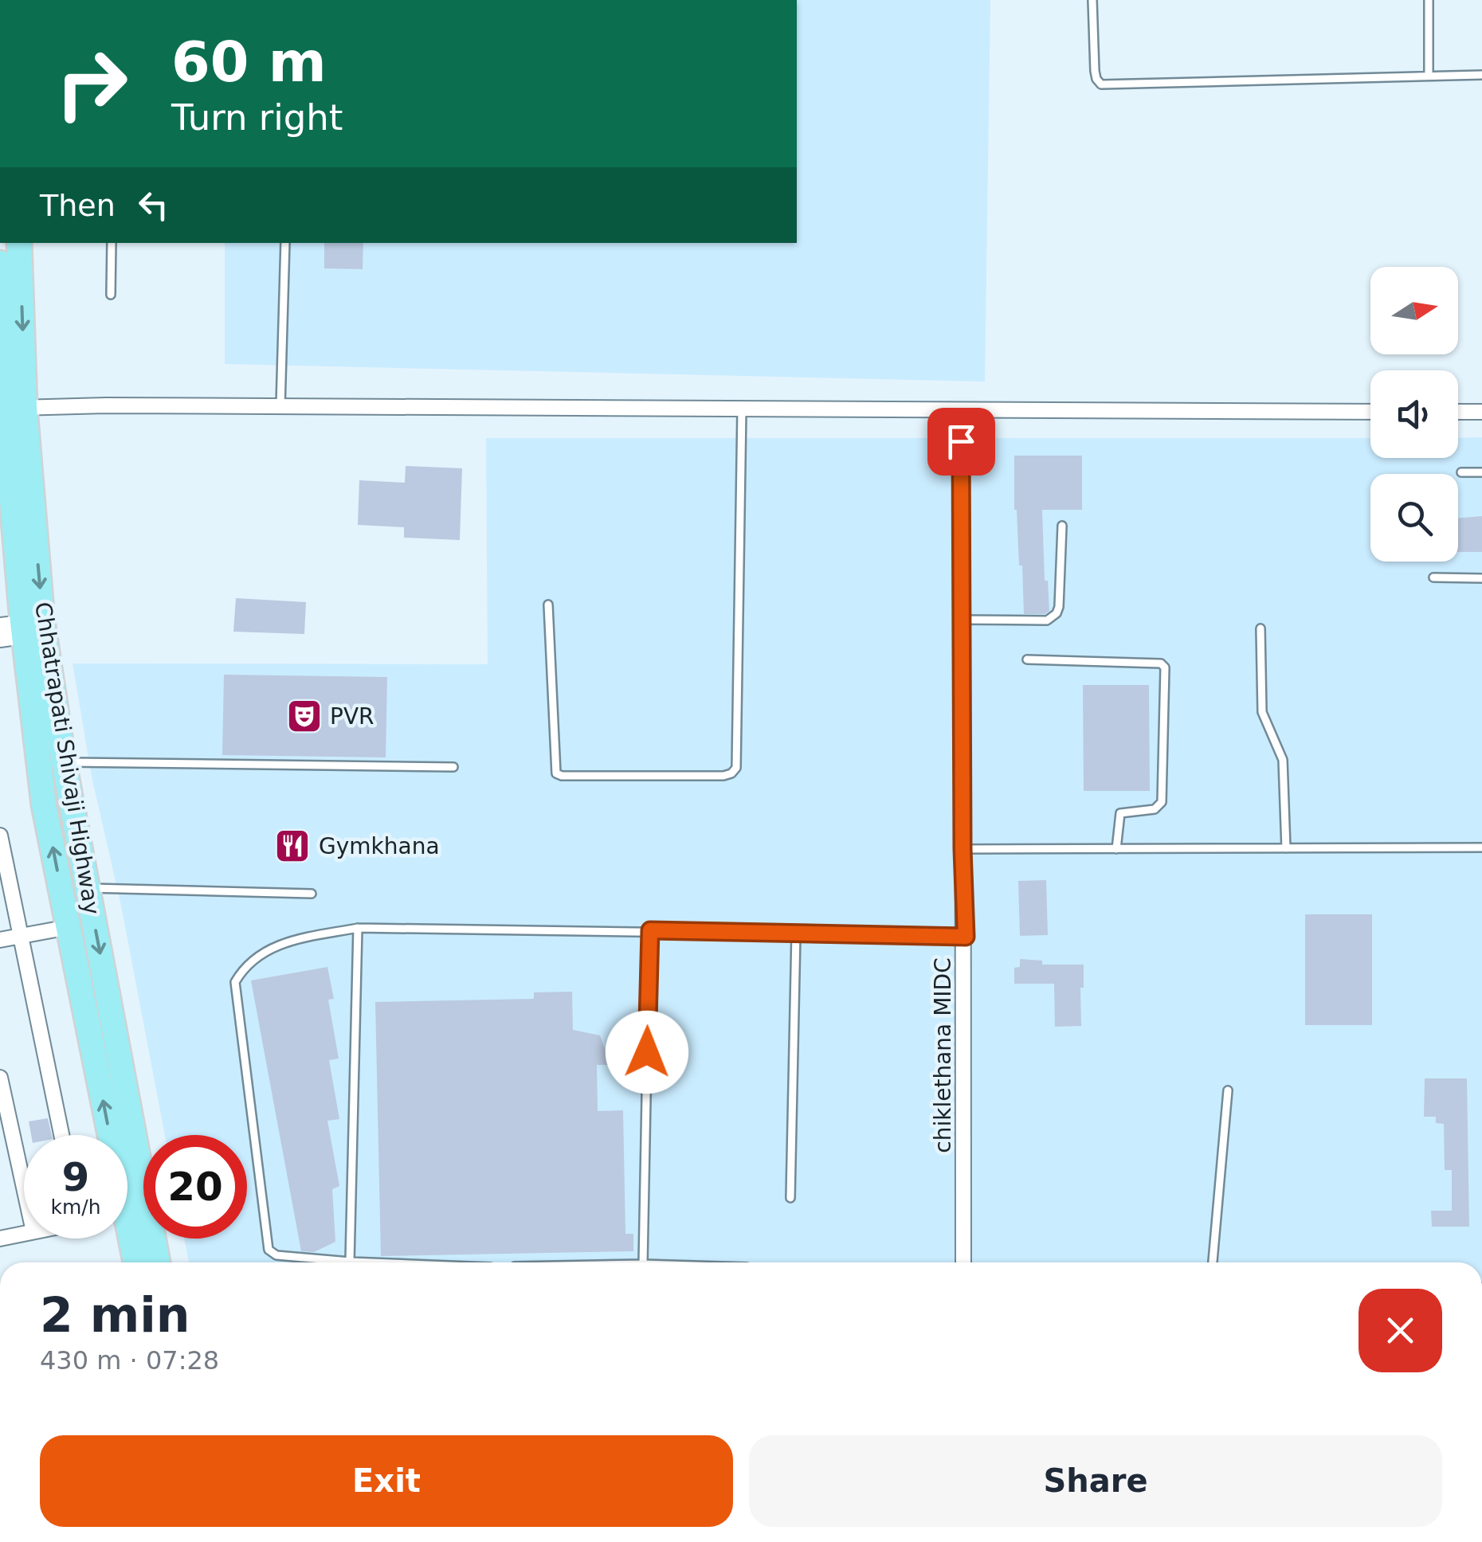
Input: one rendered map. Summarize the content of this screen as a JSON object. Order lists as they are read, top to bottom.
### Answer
{
  "streets": {
    "main road": ["Chhatrapati Shivaji Highway"],
    "street": ["chiklethana MIDC"]
  },
  "places": {
    "theatre": ["PVR"],
    "restaurant": ["Gymkhana"]
  },
  "north": "right",
  "page": {
    "turn": ["60 m", "Turn right"],
    "then": "Then",
    "speed": "9 km/h",
    "limit": "20",
    "heading": ["2 min", "430 m · 07:28"],
    "buttons": ["Exit", "Share"]
  }
}
